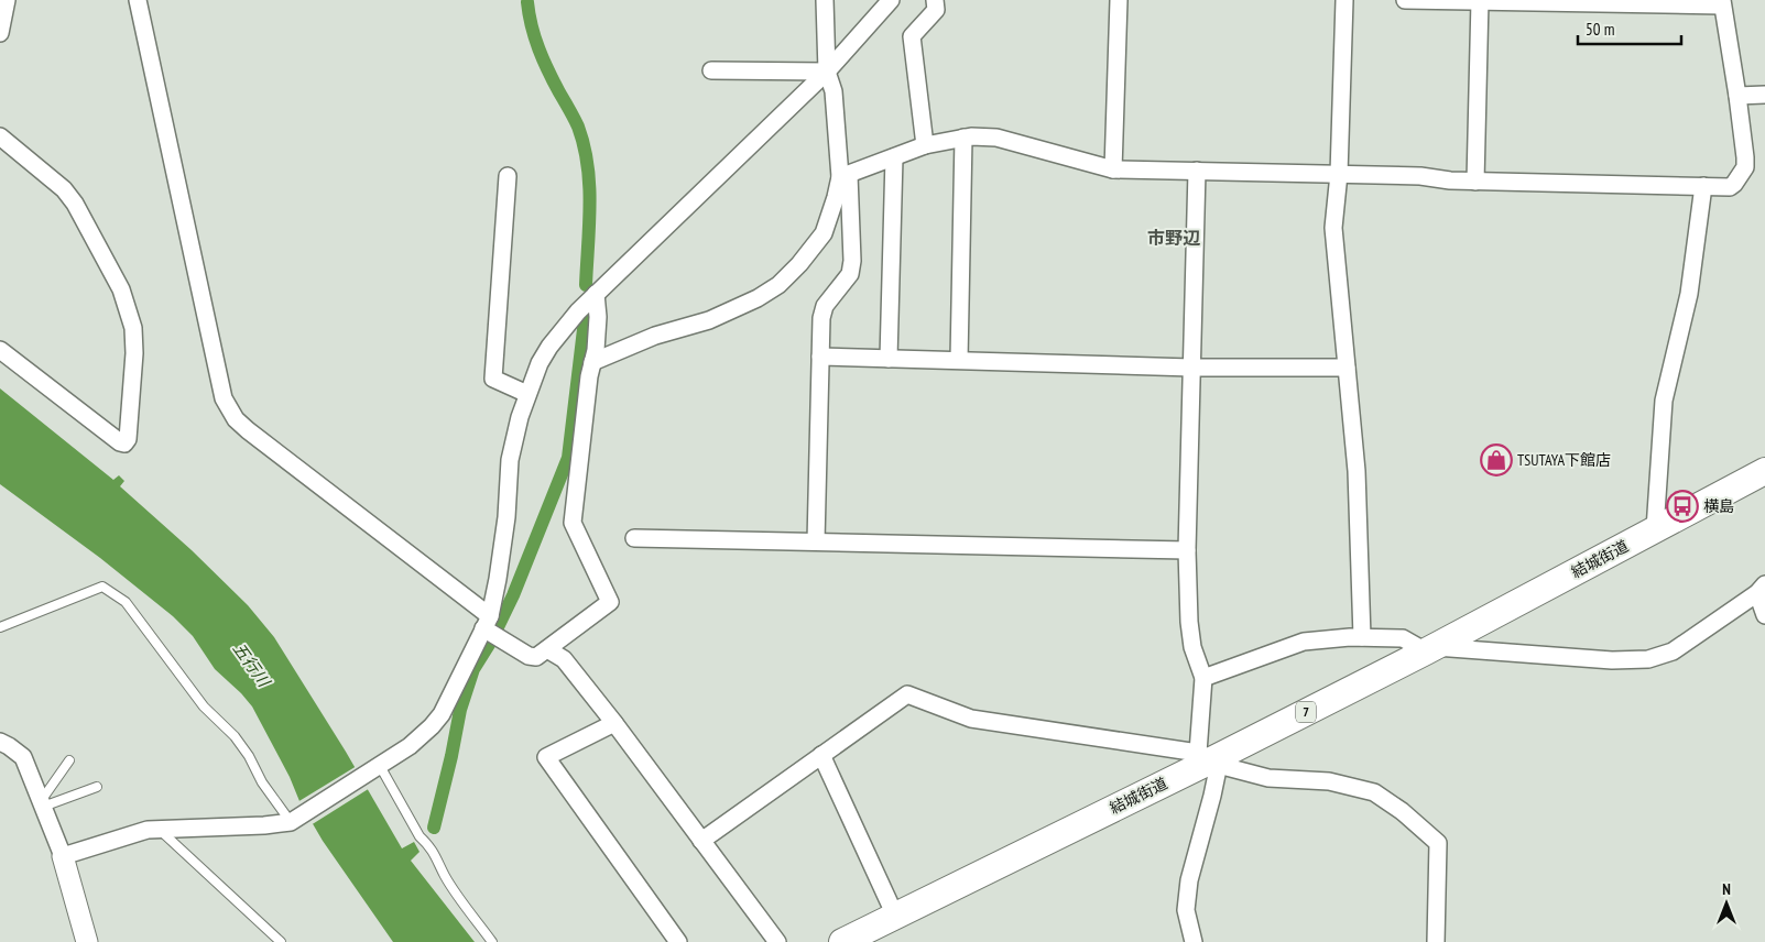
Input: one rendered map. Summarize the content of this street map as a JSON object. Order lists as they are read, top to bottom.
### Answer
{
  "streets": {
    "main road": ["結城街道", "7"]
  },
  "districts": ["市野辺"],
  "water": ["五行川"],
  "places": {
    "shop": ["TSUTAYA下館店"],
    "bus stop": ["横島"]
  },
  "scale_bar": "50 m",
  "north": "top"
}
